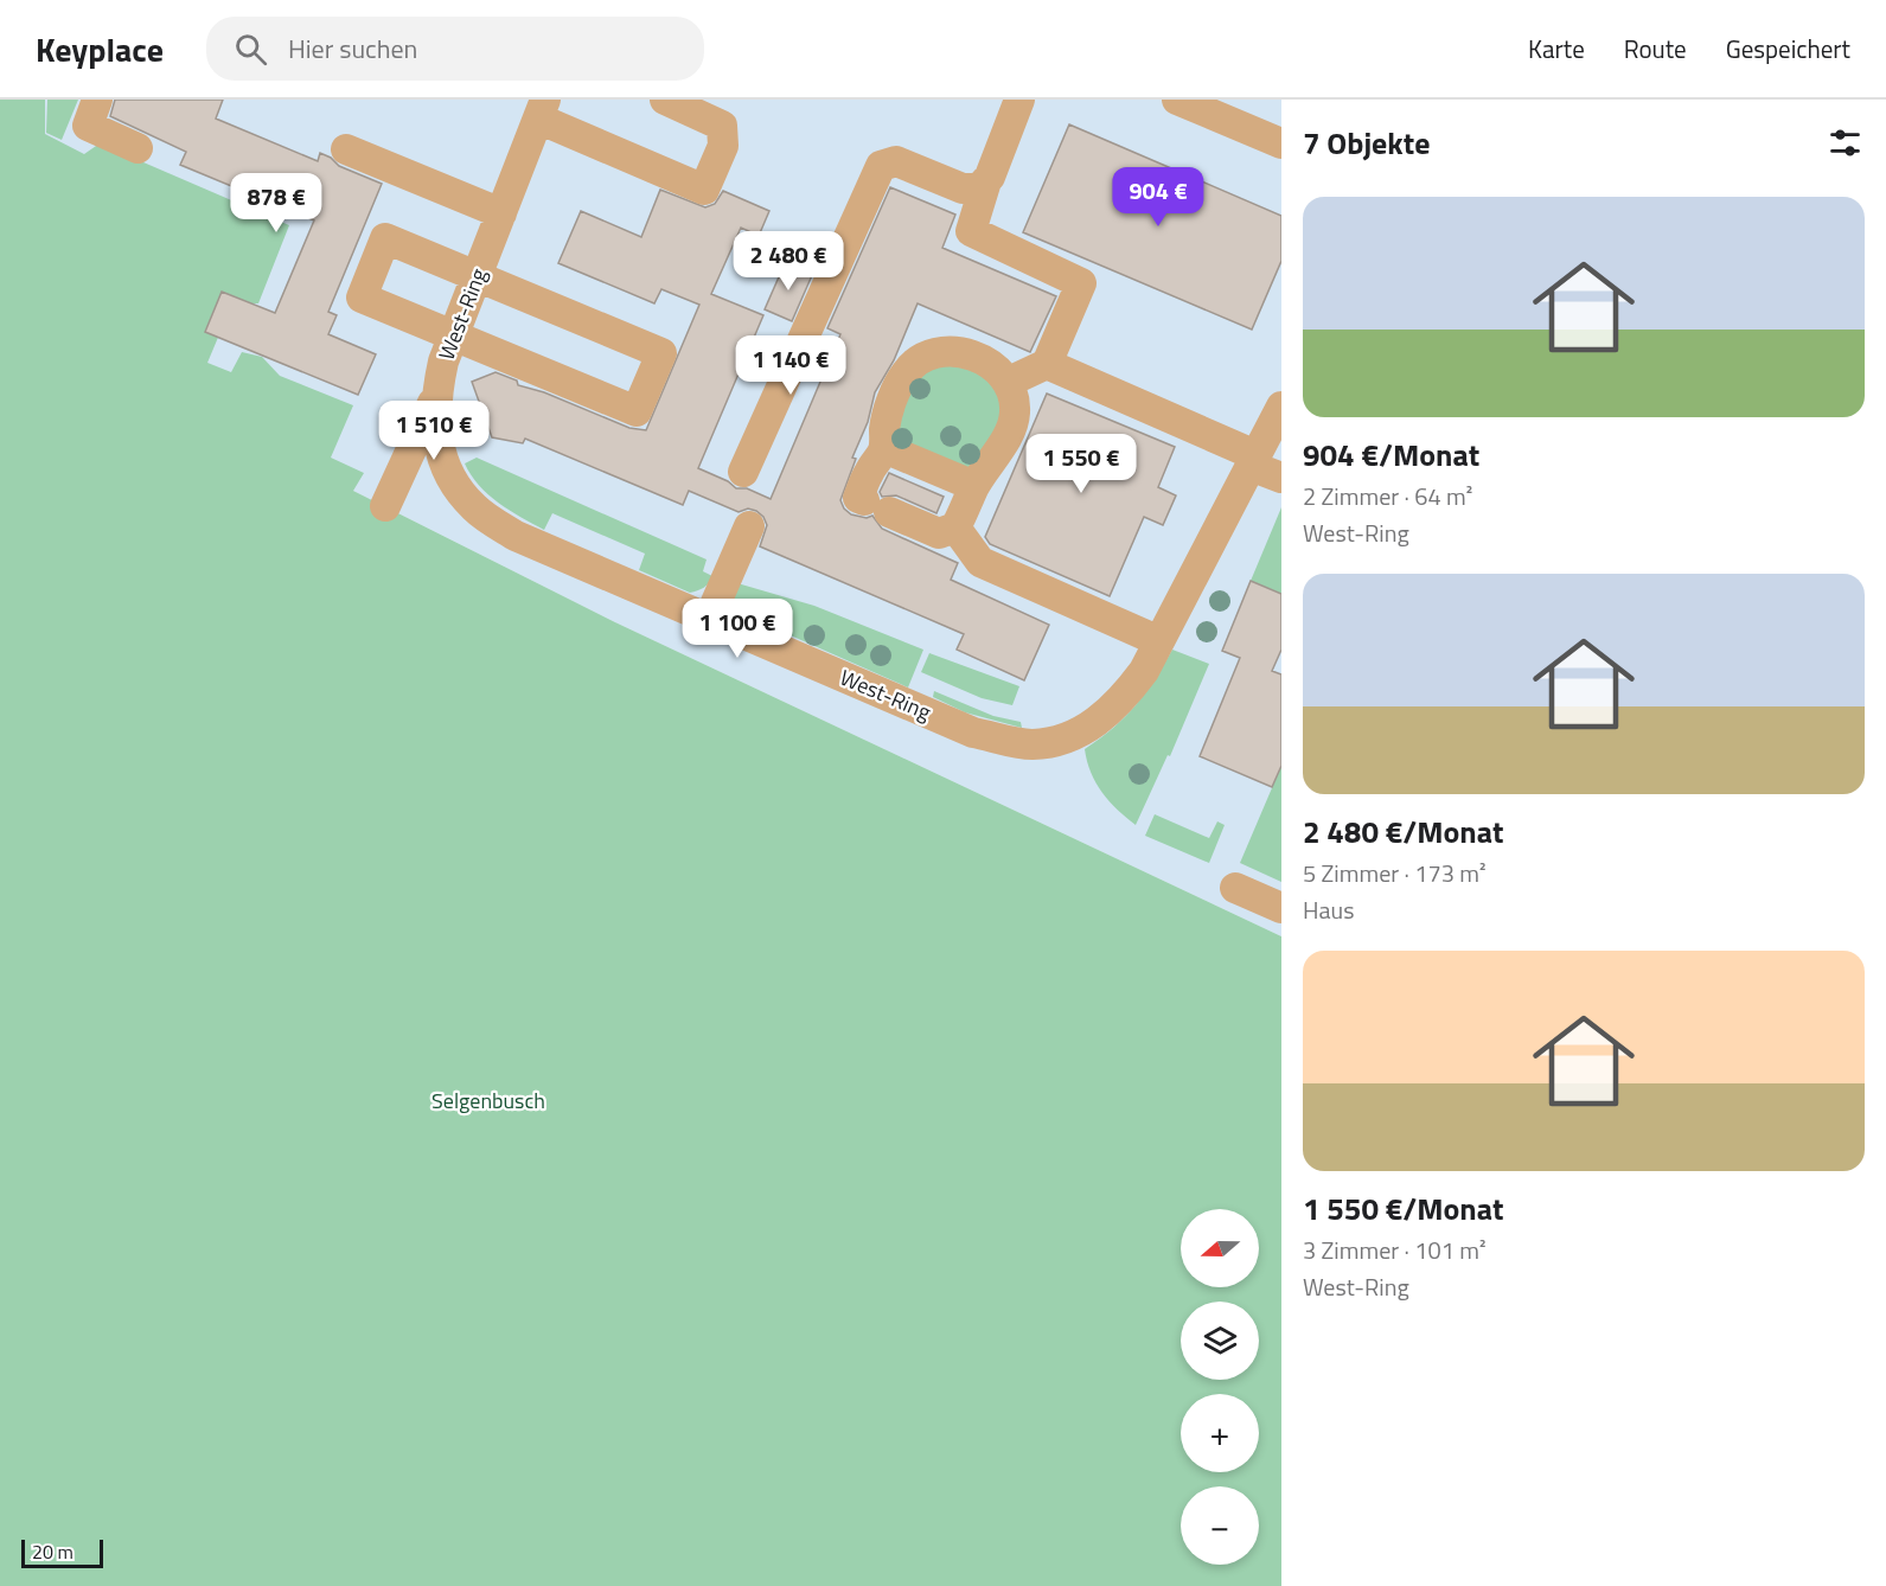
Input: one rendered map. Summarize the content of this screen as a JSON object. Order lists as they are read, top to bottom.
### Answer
{
  "streets": {
    "street": ["West-Ring"]
  },
  "parks": ["Selgenbusch"],
  "scale_bar": "20 m",
  "north": "left",
  "page": {
    "header": "Keyplace",
    "search": "Hier suchen",
    "nav": ["Karte", "Route", "Gespeichert"],
    "heading": "7 Objekte",
    "price": [
      "904 €",
      "878 €",
      "2 480 €",
      "1 140 €",
      "1 510 €",
      "1 550 €",
      "1 100 €"
    ],
    "list": [
      {
        "name": "904 €/Monat",
        "note": "2 Zimmer · 64 m² · West-Ring"
      },
      {
        "name": "2 480 €/Monat",
        "note": "5 Zimmer · 173 m² · Haus"
      },
      {
        "name": "1 550 €/Monat",
        "note": "3 Zimmer · 101 m² · West-Ring"
      }
    ],
    "map_buttons": ["+", "−"],
    "scale": "20 m"
  }
}
